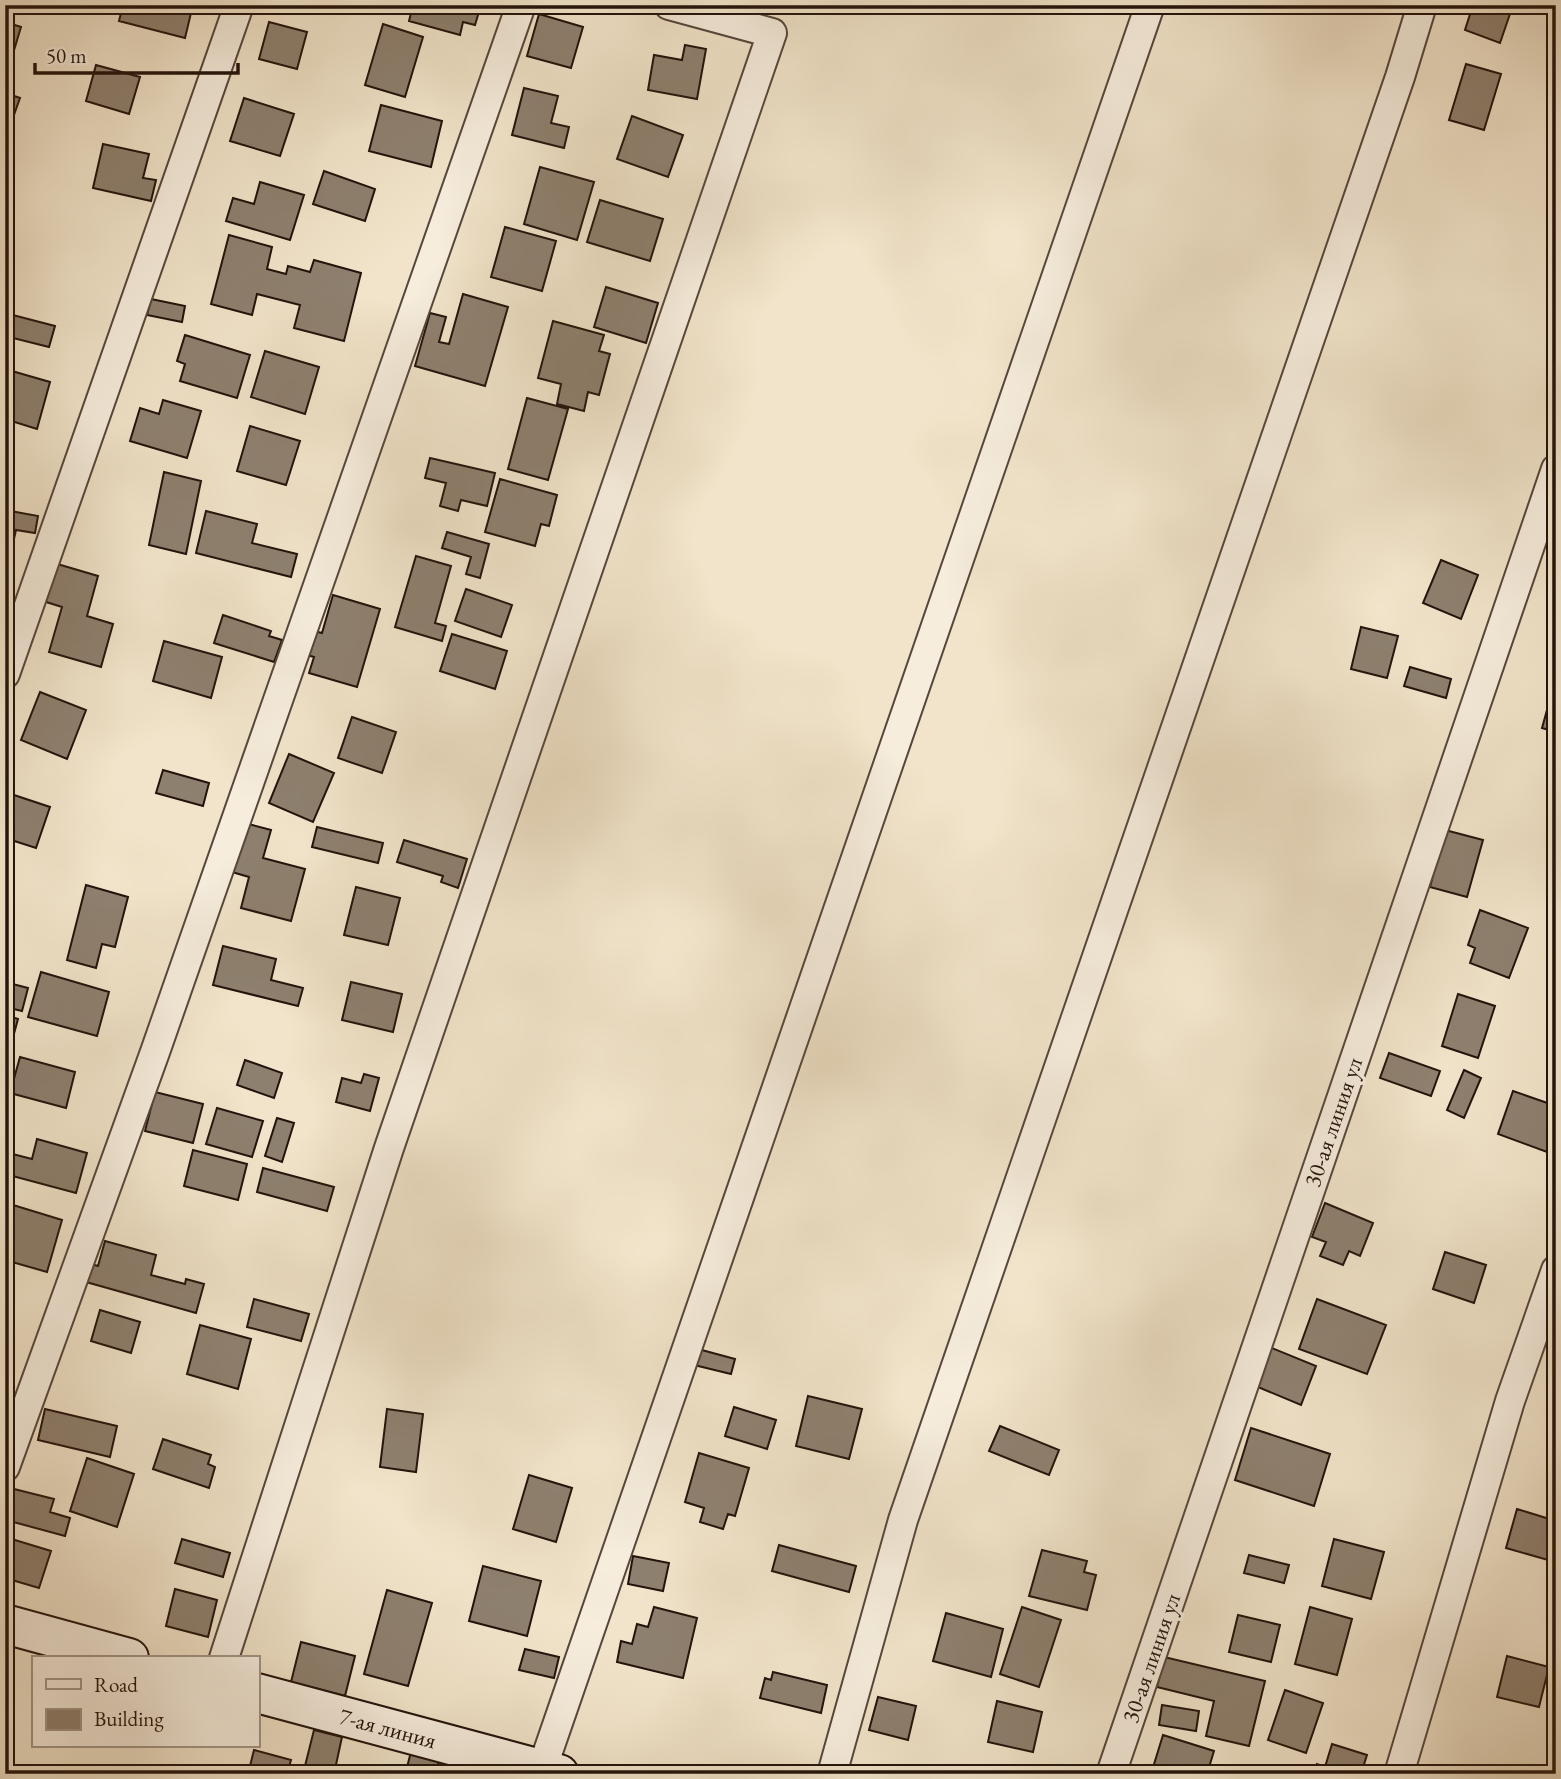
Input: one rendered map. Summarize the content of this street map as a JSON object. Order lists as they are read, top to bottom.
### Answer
{
  "streets": {
    "street": ["30-ая линия ул", "7-ая линия"]
  },
  "legend": ["Road", "Building"],
  "scale_bar": "50 m"
}
